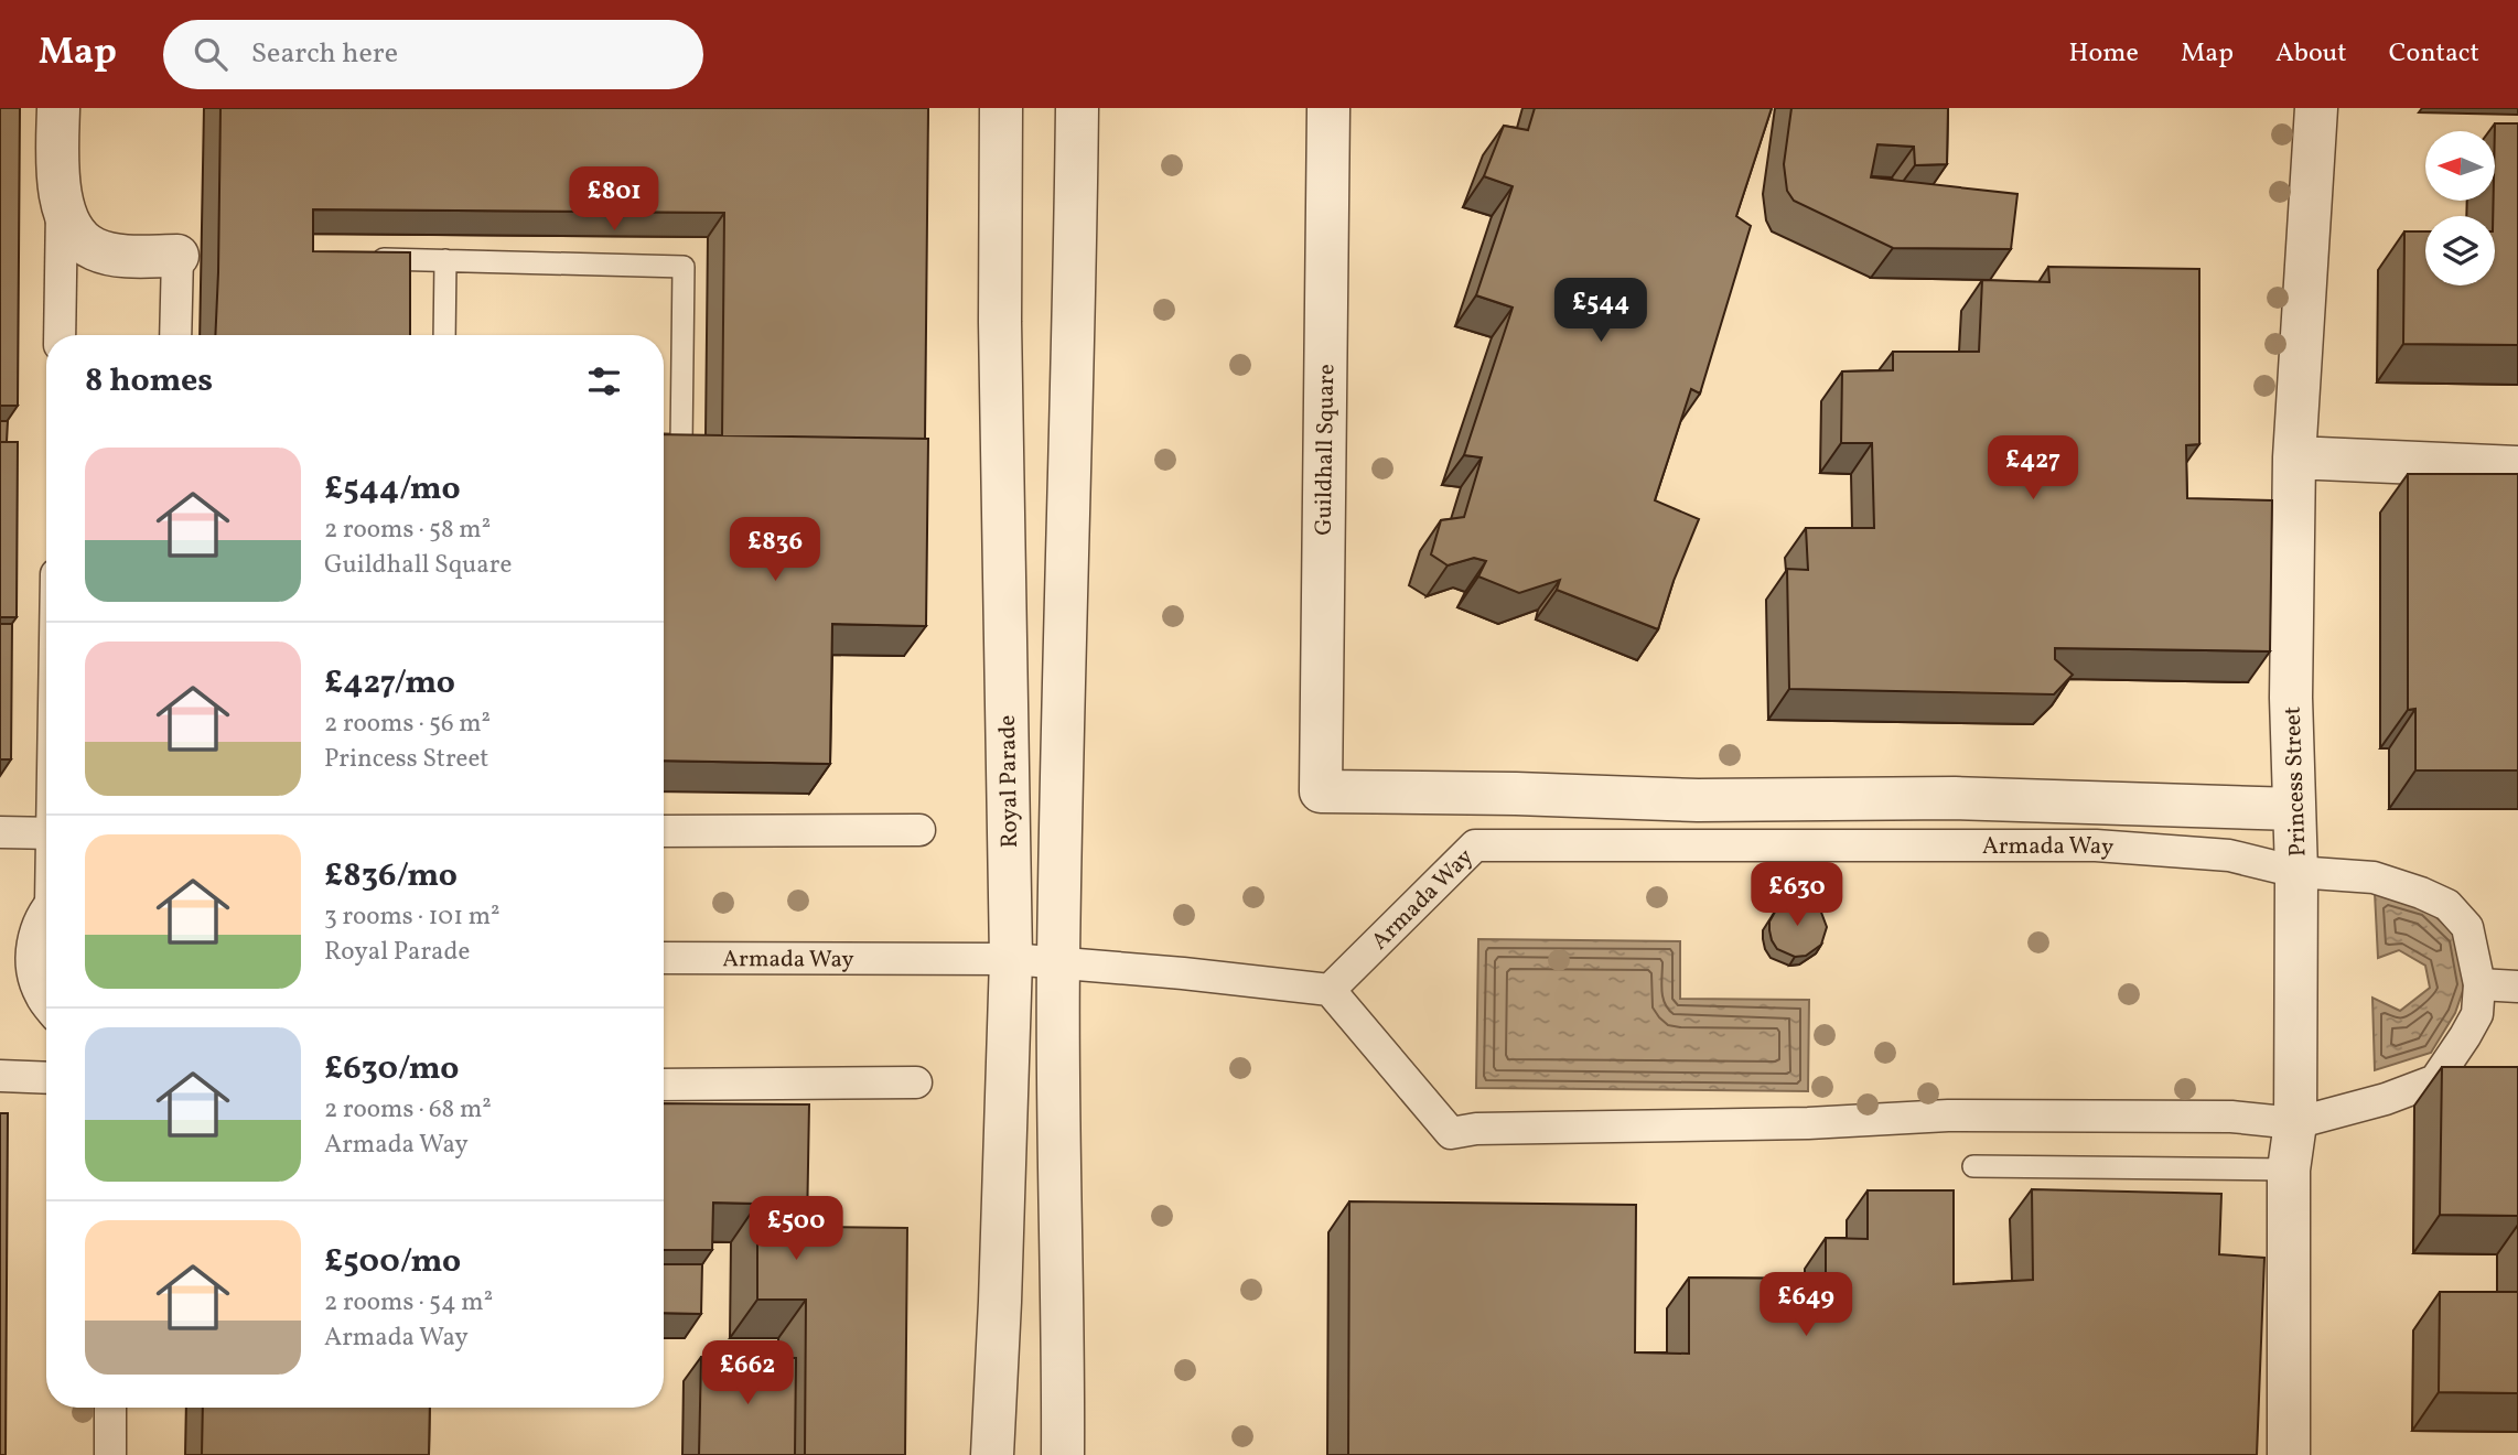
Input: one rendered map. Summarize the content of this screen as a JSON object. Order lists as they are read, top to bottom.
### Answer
{
  "streets": {
    "street": [
      "Guildhall Square",
      "Royal Parade",
      "Princess Street",
      "Armada Way"
    ]
  },
  "crossings": [
    ["Guildhall Square", "Armada Way"],
    ["Royal Parade", "Armada Way"],
    ["Princess Street", "Armada Way"]
  ],
  "north": "left",
  "page": {
    "header": "Map",
    "search": "Search here",
    "nav": [
      "Home",
      "Map",
      "About",
      "Contact"
    ],
    "price": [
      "£801",
      "£544",
      "£427",
      "£836",
      "£630",
      "£500",
      "£649",
      "£662"
    ],
    "heading": "8 homes",
    "list": [
      {
        "name": "£544/mo",
        "note": "2 rooms · 58 m² · Guildhall Square"
      },
      {
        "name": "£427/mo",
        "note": "2 rooms · 56 m² · Princess Street"
      },
      {
        "name": "£836/mo",
        "note": "3 rooms · 101 m² · Royal Parade"
      },
      {
        "name": "£630/mo",
        "note": "2 rooms · 68 m² · Armada Way"
      },
      {
        "name": "£500/mo",
        "note": "2 rooms · 54 m² · Armada Way"
      }
    ]
  }
}
